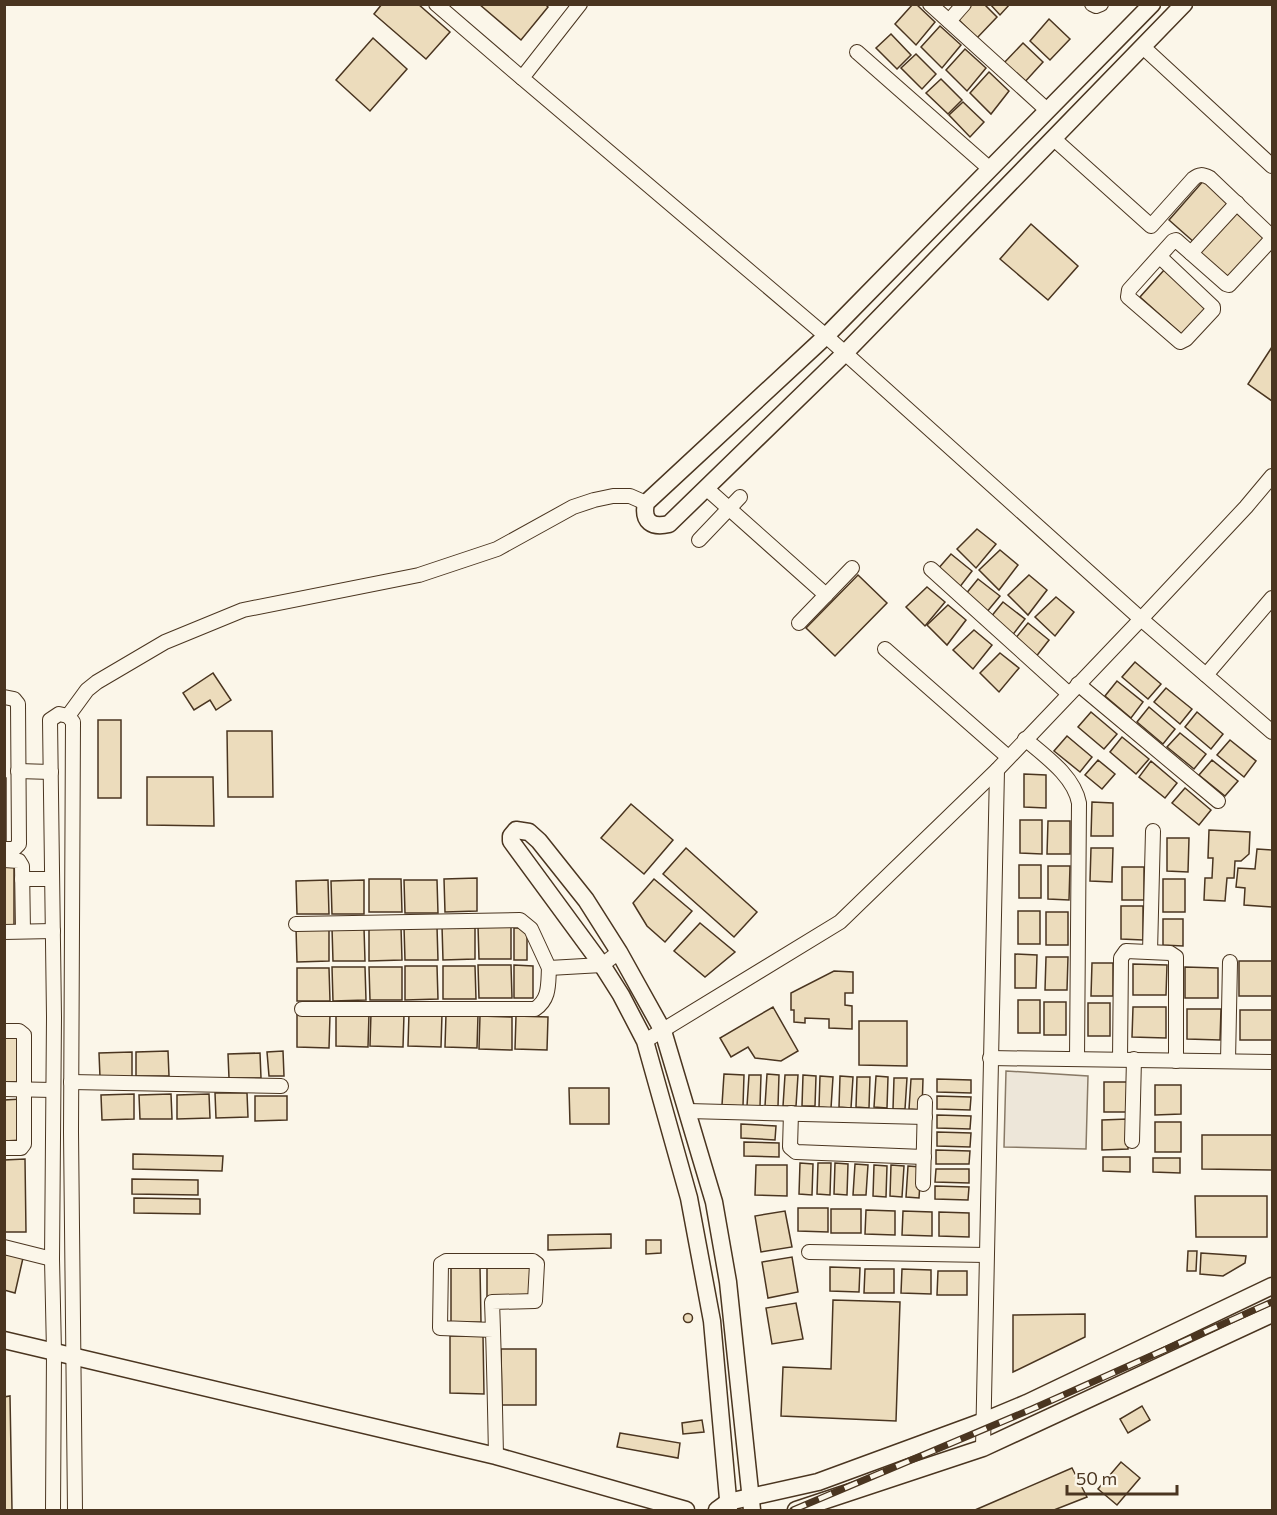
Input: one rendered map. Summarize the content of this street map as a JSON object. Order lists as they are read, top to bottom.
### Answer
{
  "scale_bar": "50 m"
}
